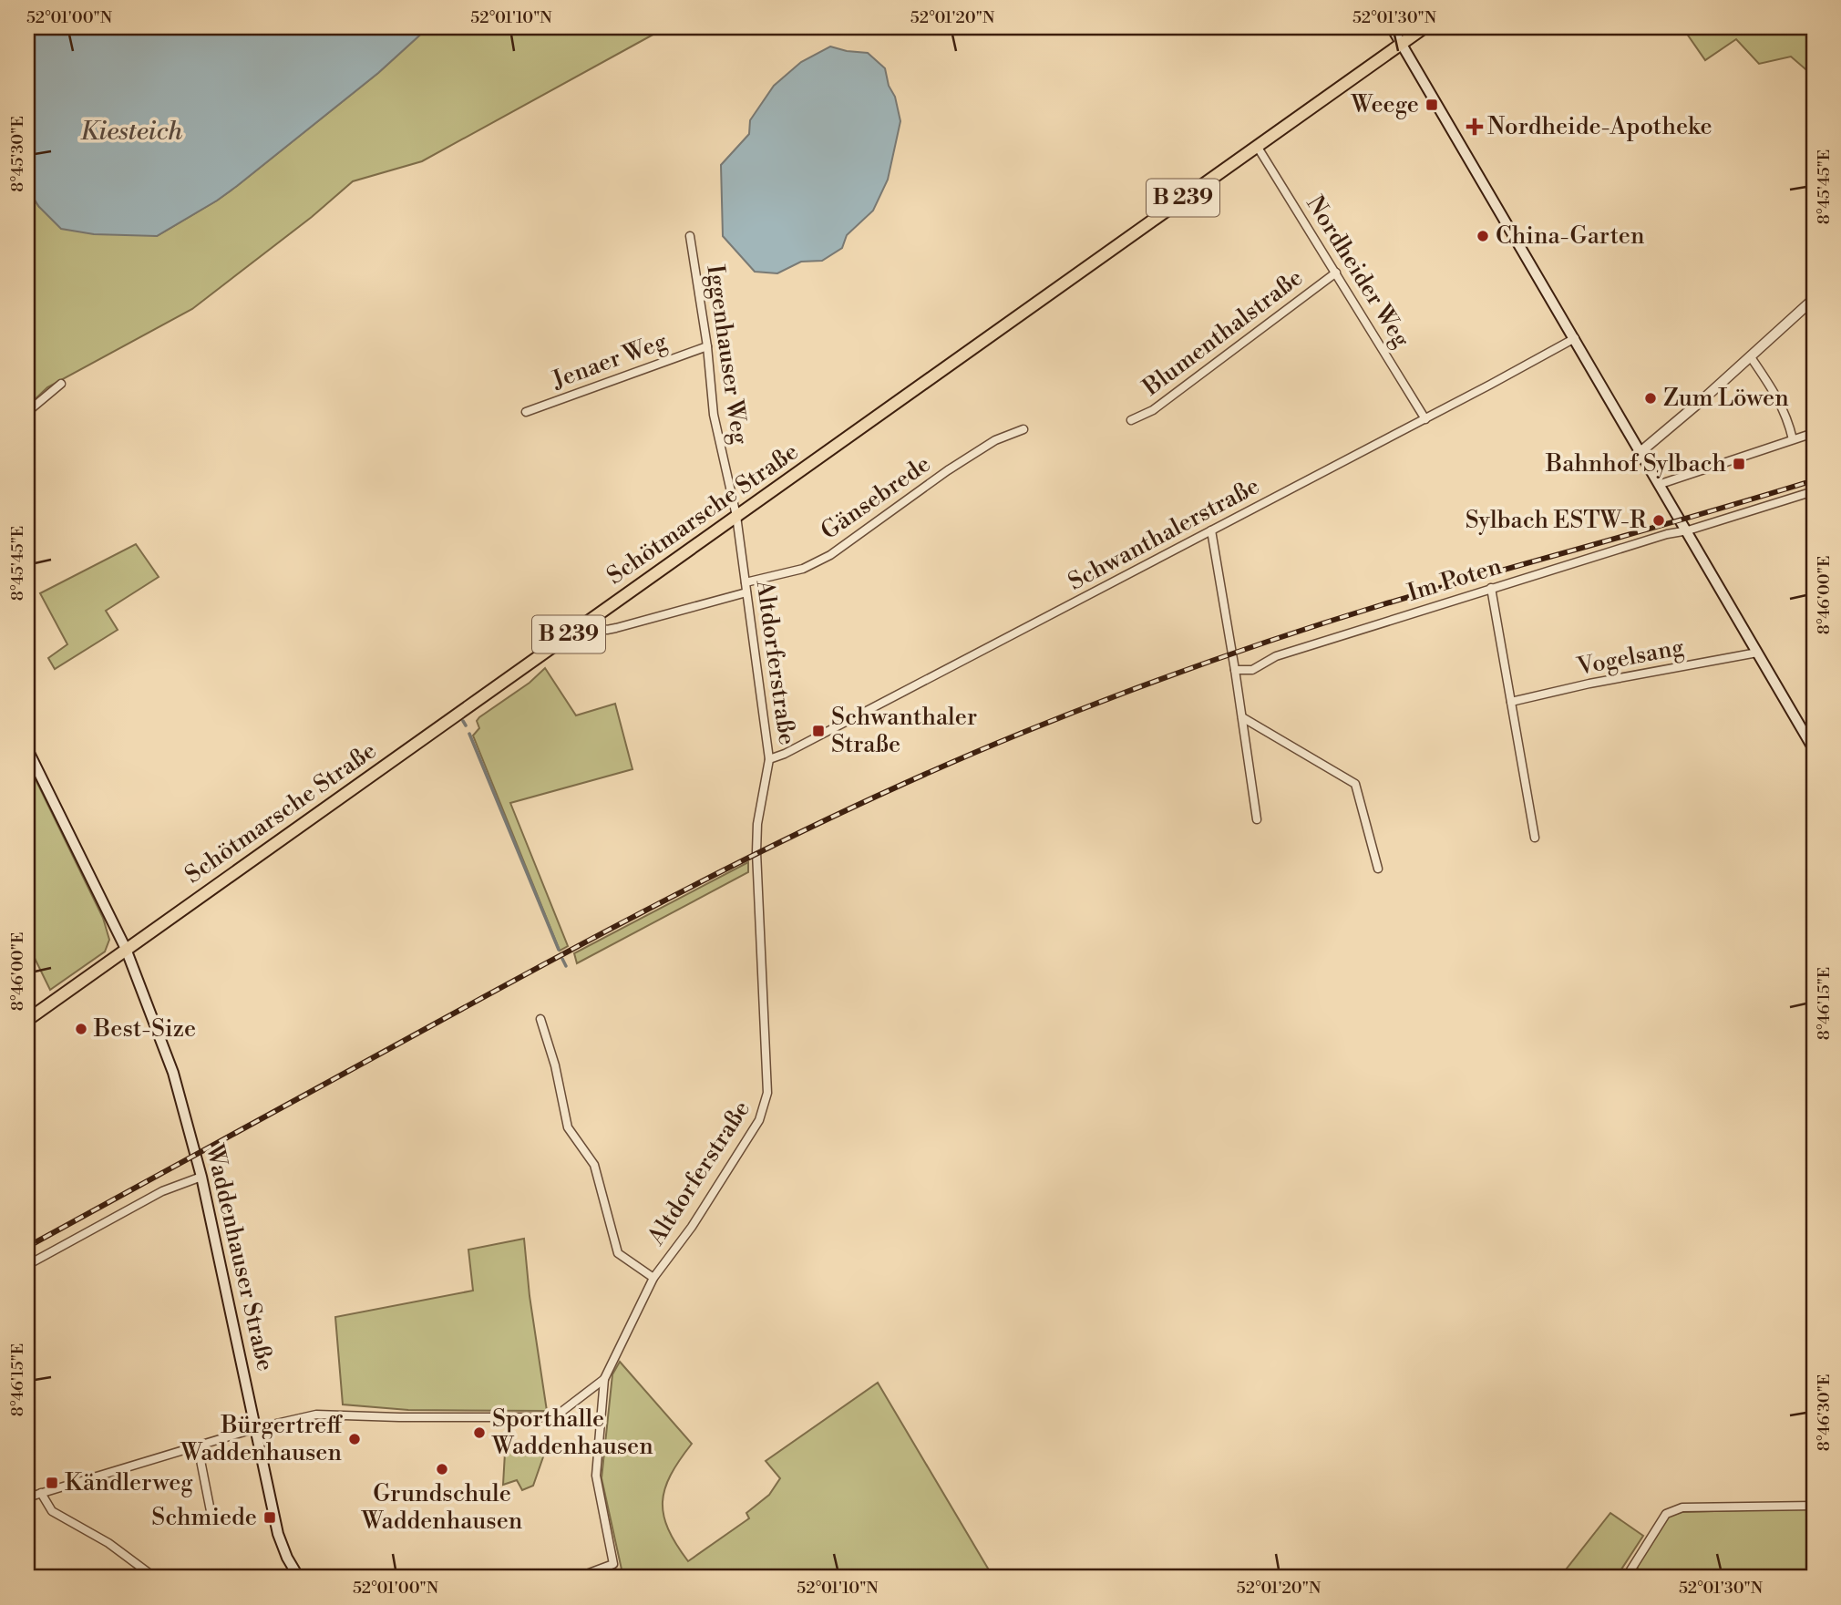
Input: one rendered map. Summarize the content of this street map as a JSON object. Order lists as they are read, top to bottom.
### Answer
{
  "streets": {
    "main road": ["B 239", "Schötmarsche Straße", "Waddenhauser Straße"],
    "street": [
      "Nordheider Weg",
      "Blumenthalstraße",
      "Iggenhauser Weg",
      "Jenaer Weg",
      "Gänsebrede",
      "Schwanthalerstraße",
      "Im Poten",
      "Vogelsang",
      "Altdorferstraße"
    ]
  },
  "crossings": [
    ["B 239", "Schötmarsche Straße"],
    ["Nordheider Weg", "Blumenthalstraße"],
    ["Nordheider Weg", "Schötmarsche Straße"],
    ["Nordheider Weg", "Schwanthalerstraße"],
    ["Iggenhauser Weg", "Jenaer Weg"],
    ["Iggenhauser Weg", "Schötmarsche Straße"],
    ["Iggenhauser Weg", "Altdorferstraße"],
    ["Gänsebrede", "Altdorferstraße"],
    ["Schötmarsche Straße", "Altdorferstraße"],
    ["Schötmarsche Straße", "Waddenhauser Straße"],
    ["Schwanthalerstraße", "Altdorferstraße"],
    ["Altdorferstraße", "Waddenhauser Straße"]
  ],
  "water": ["Kiesteich"],
  "places": {
    "transit": [
      "Weege",
      "Bahnhof Sylbach",
      "Schwanthaler Straße",
      "Kändlerweg",
      "Schmiede"
    ],
    "health": ["Nordheide-Apotheke"],
    "other": [
      "China-Garten",
      "Zum Löwen",
      "Sylbach ESTW-R",
      "Best-Size",
      "Sporthalle Waddenhausen",
      "Bürgertreff Waddenhausen",
      "Grundschule Waddenhausen"
    ]
  },
  "coordinates": [
    "52°01'00\"N",
    "52°01'10\"N",
    "52°01'20\"N",
    "52°01'30\"N",
    "8°45'30\"E",
    "8°45'45\"E",
    "8°46'00\"E",
    "8°46'15\"E",
    "8°46'30\"E"
  ]
}
